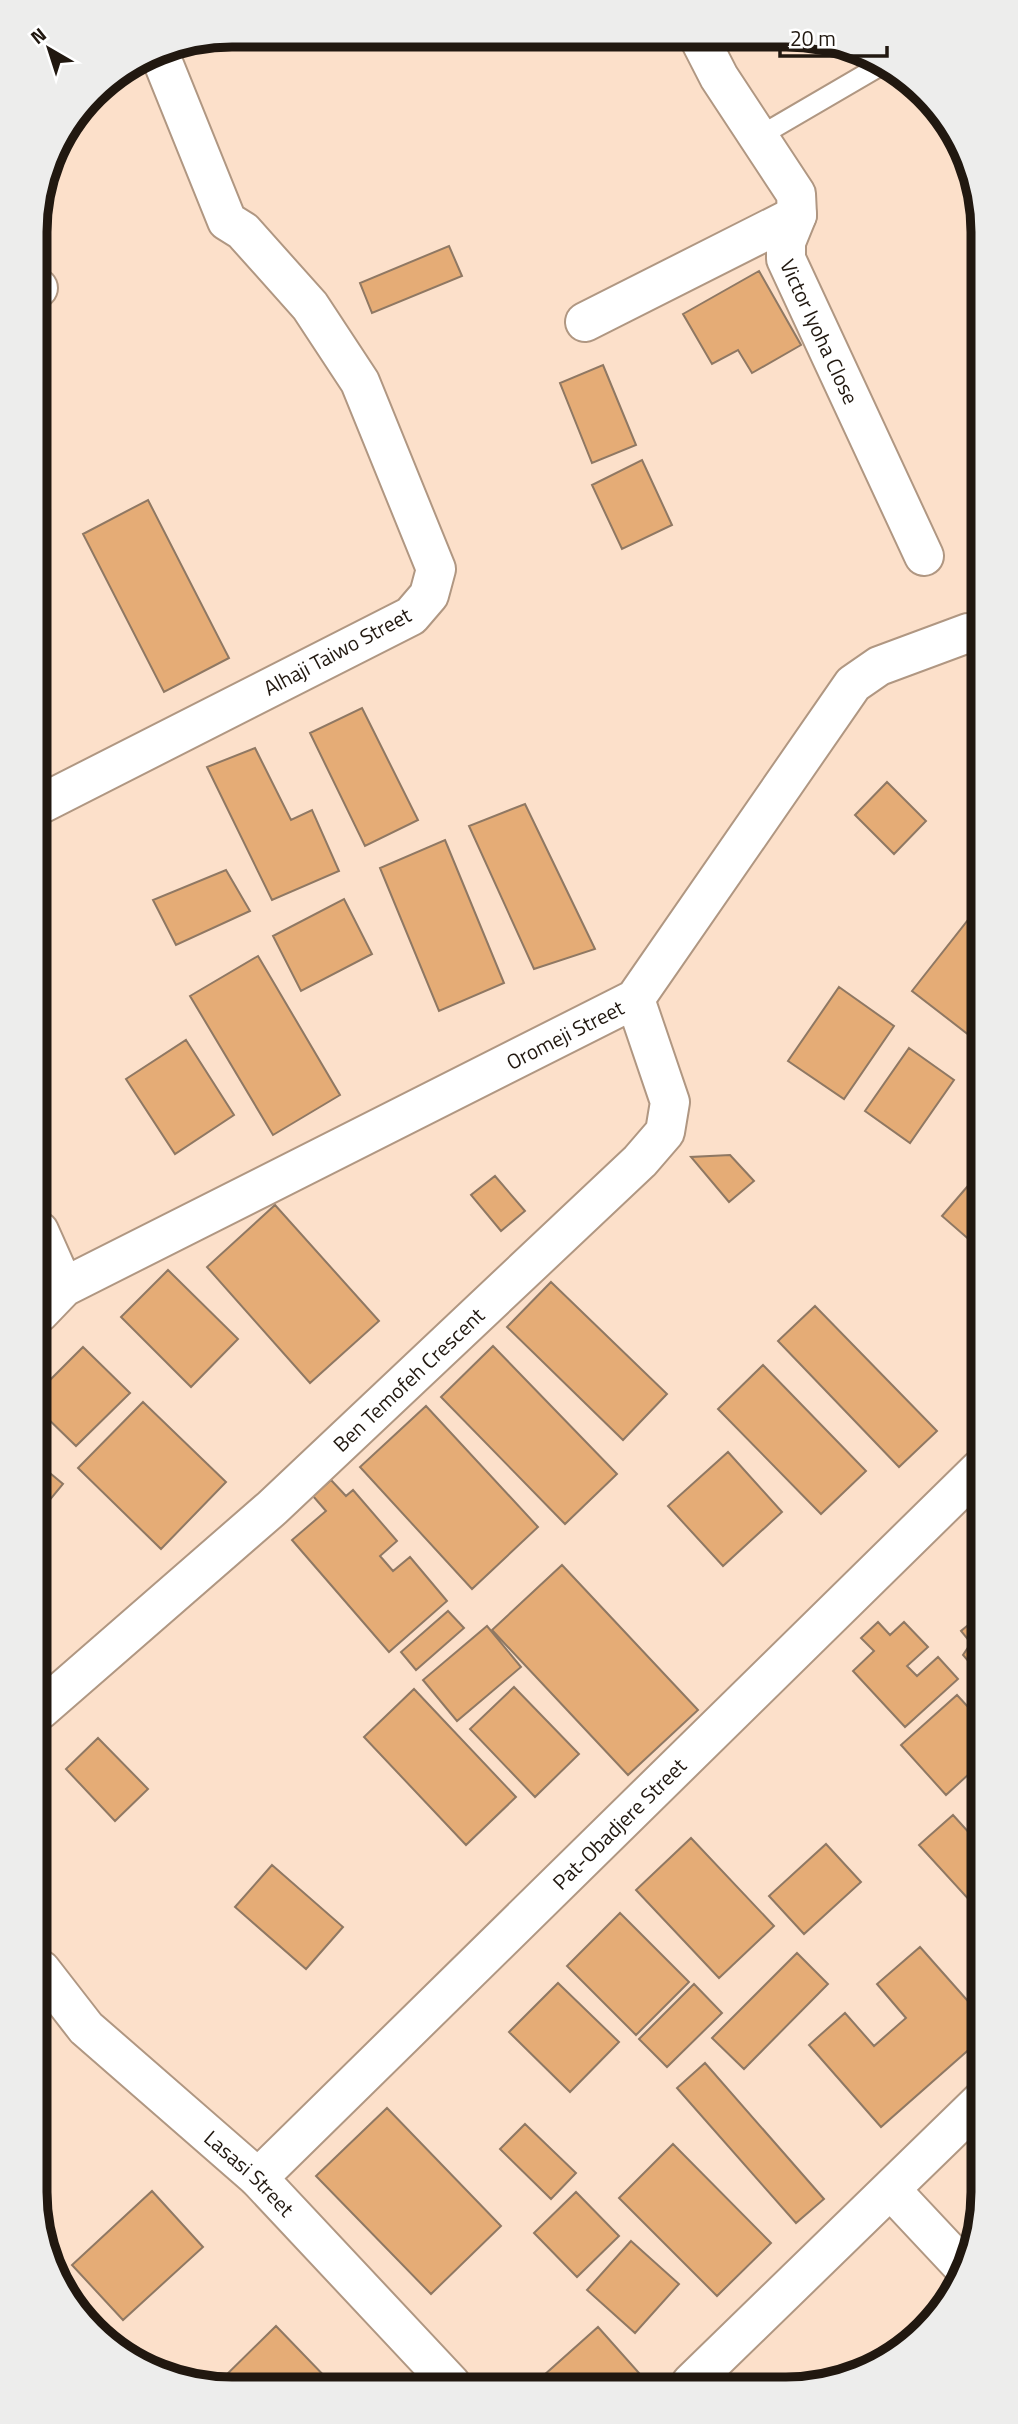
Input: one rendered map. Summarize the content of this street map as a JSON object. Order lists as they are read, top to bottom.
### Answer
{
  "streets": {
    "street": [
      "Victor Iyoha Close",
      "Alhaji Taiwo Street",
      "Oromeji Street",
      "Ben Temofeh Crescent",
      "Pat-Obadjere Street",
      "Lasasi Street"
    ]
  },
  "crossings": [
    ["Oromeji Street", "Ben Temofeh Crescent"],
    ["Pat-Obadjere Street", "Lasasi Street"]
  ],
  "scale_bar": "20 m",
  "north": "top left"
}
